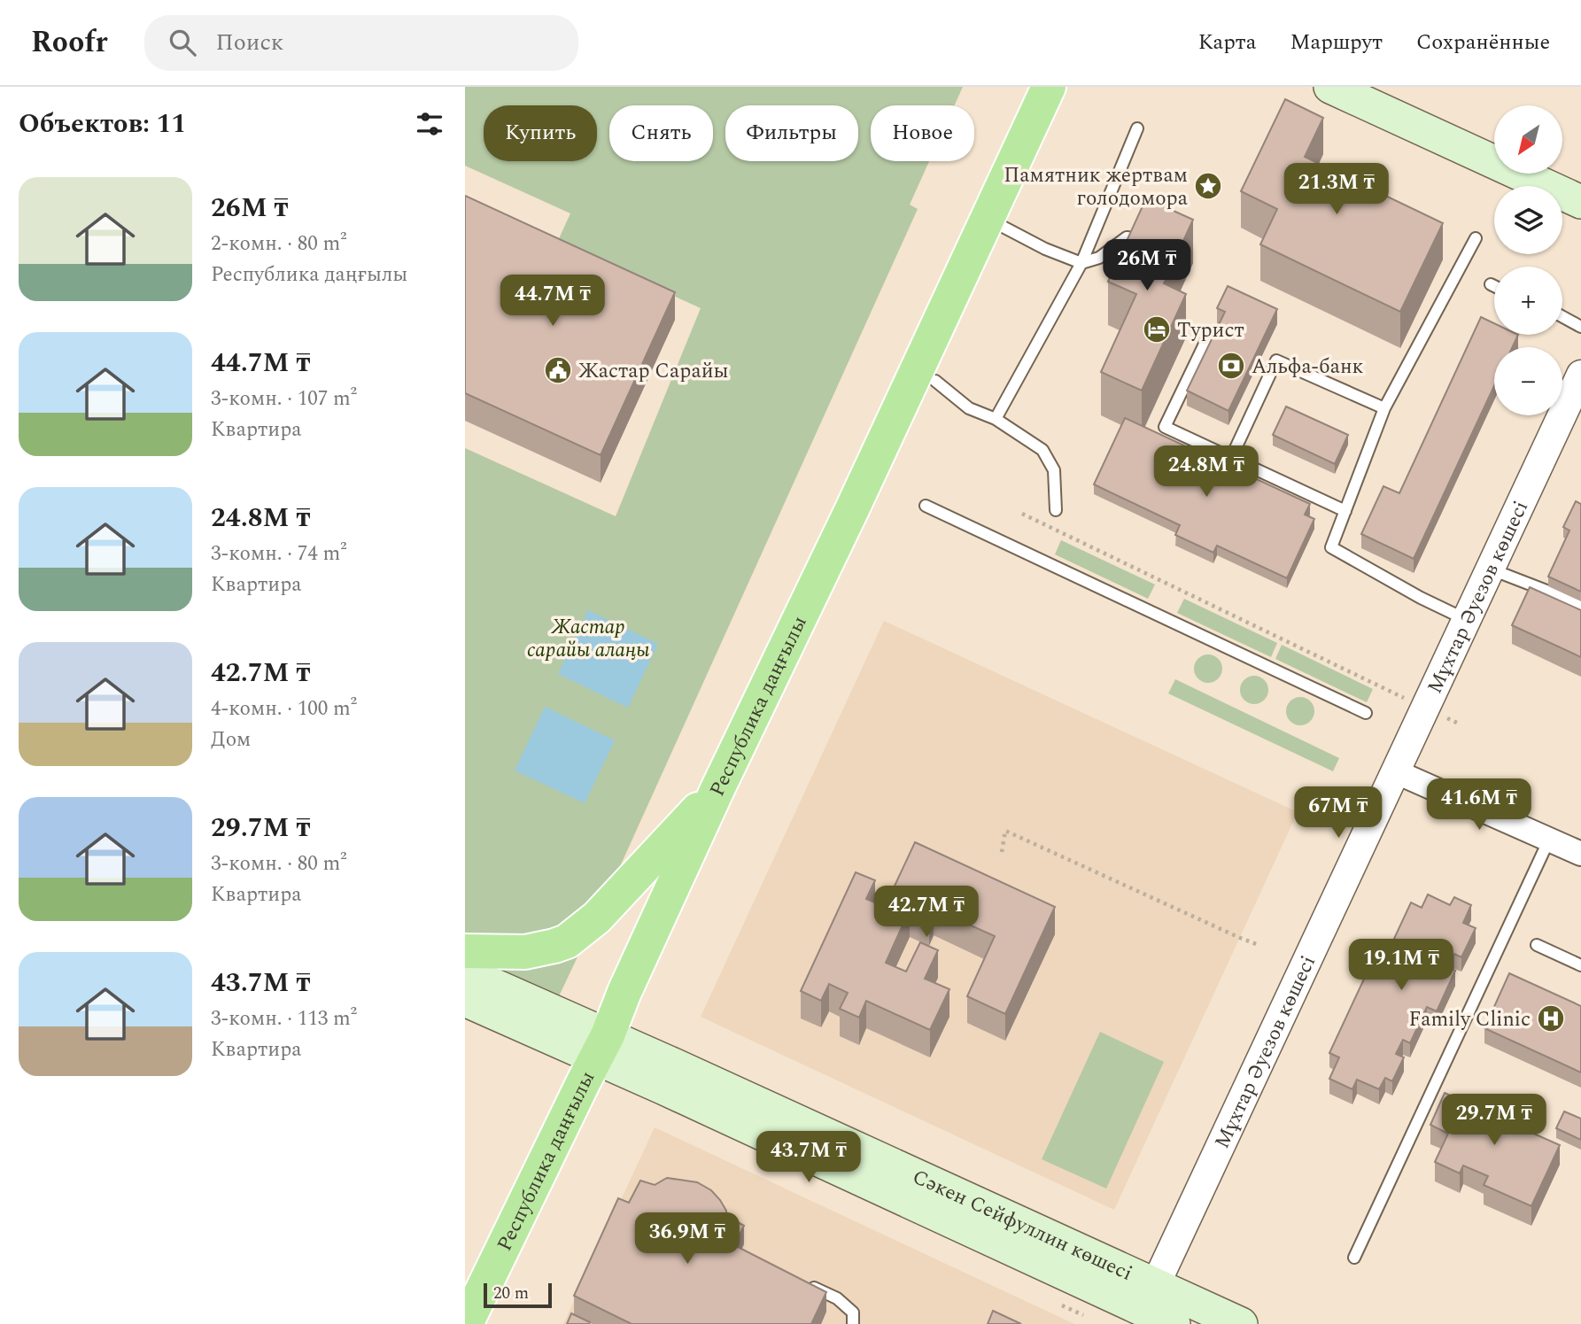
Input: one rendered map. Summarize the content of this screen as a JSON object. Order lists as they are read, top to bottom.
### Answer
{
  "streets": {
    "main road": ["Республика даңғылы", "Сәкен Сейфуллин көшесі"],
    "street": ["Мұхтар Әуезов көшесі"]
  },
  "crossings": [
    ["Мұхтар Әуезов көшесі", "Сәкен Сейфуллин көшесі"],
    ["Республика даңғылы", "Сәкен Сейфуллин көшесі"]
  ],
  "parks": ["Жастар сарайы алаңы"],
  "places": {
    "place": ["Памятник жертвам голодомора"],
    "hotel": ["Турист"],
    "bank": ["Альфа-банк"],
    "public building": ["Жастар Сарайы"],
    "hospital": ["Family Clinic"]
  },
  "scale_bar": "20 m",
  "north": "bottom left",
  "page": {
    "header": "Roofr",
    "search": "Поиск",
    "nav": ["Карта", "Маршрут", "Сохранённые"],
    "heading": "Объектов: 11",
    "map_buttons": ["+", "−"],
    "chip": [
      "Купить",
      "Снять",
      "Фильтры",
      "Новое"
    ],
    "list": [
      {
        "name": "26M ₸",
        "note": "2-комн. · 80 m² · Республика даңғылы"
      },
      {
        "name": "44.7M ₸",
        "note": "3-комн. · 107 m² · Квартира"
      },
      {
        "name": "24.8M ₸",
        "note": "3-комн. · 74 m² · Квартира"
      },
      {
        "name": "42.7M ₸",
        "note": "4-комн. · 100 m² · Дом"
      },
      {
        "name": "29.7M ₸",
        "note": "3-комн. · 80 m² · Квартира"
      },
      {
        "name": "43.7M ₸",
        "note": "3-комн. · 113 m² · Квартира"
      }
    ],
    "price": [
      "21.3M ₸",
      "26M ₸",
      "44.7M ₸",
      "24.8M ₸",
      "41.6M ₸",
      "67M ₸",
      "42.7M ₸",
      "19.1M ₸",
      "29.7M ₸",
      "43.7M ₸",
      "36.9M ₸"
    ],
    "scale": "20 m"
  }
}
